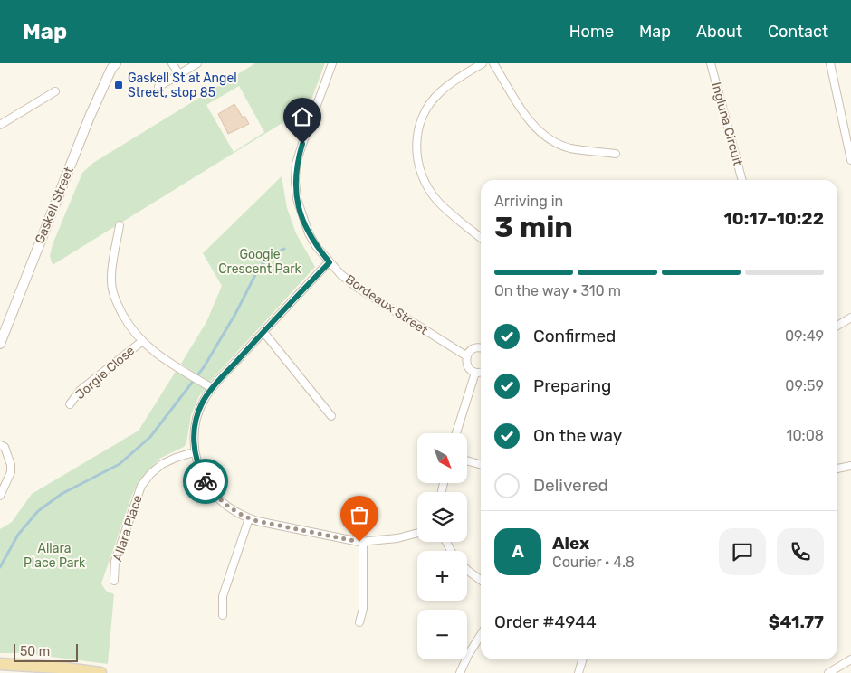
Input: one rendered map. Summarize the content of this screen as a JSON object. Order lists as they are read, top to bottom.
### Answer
{
  "streets": {
    "street": [
      "Ingluna Circuit",
      "Gaskell Street",
      "Bordeaux Street",
      "Jorgie Close",
      "Allara Place"
    ]
  },
  "parks": ["Googie Crescent Park", "Allara Place Park"],
  "places": {
    "transit": ["Gaskell St at Angel Street, stop 85"]
  },
  "scale_bar": "50 m",
  "north": "bottom right",
  "page": {
    "header": "Map",
    "nav": [
      "Home",
      "Map",
      "About",
      "Contact"
    ],
    "heading": ["3 min", "Arriving in", "10:17–10:22"],
    "panel": [
      "Alex",
      "Courier · 4.8",
      "Order #4944",
      "$41.77"
    ],
    "bar": "On the way · 310 m",
    "list": [
      ["Confirmed", "09:49"],
      ["Preparing", "09:59"],
      ["On the way", "10:08"],
      "Delivered"
    ],
    "map_buttons": ["+", "−"],
    "round": "A",
    "scale": "50 m"
  }
}
